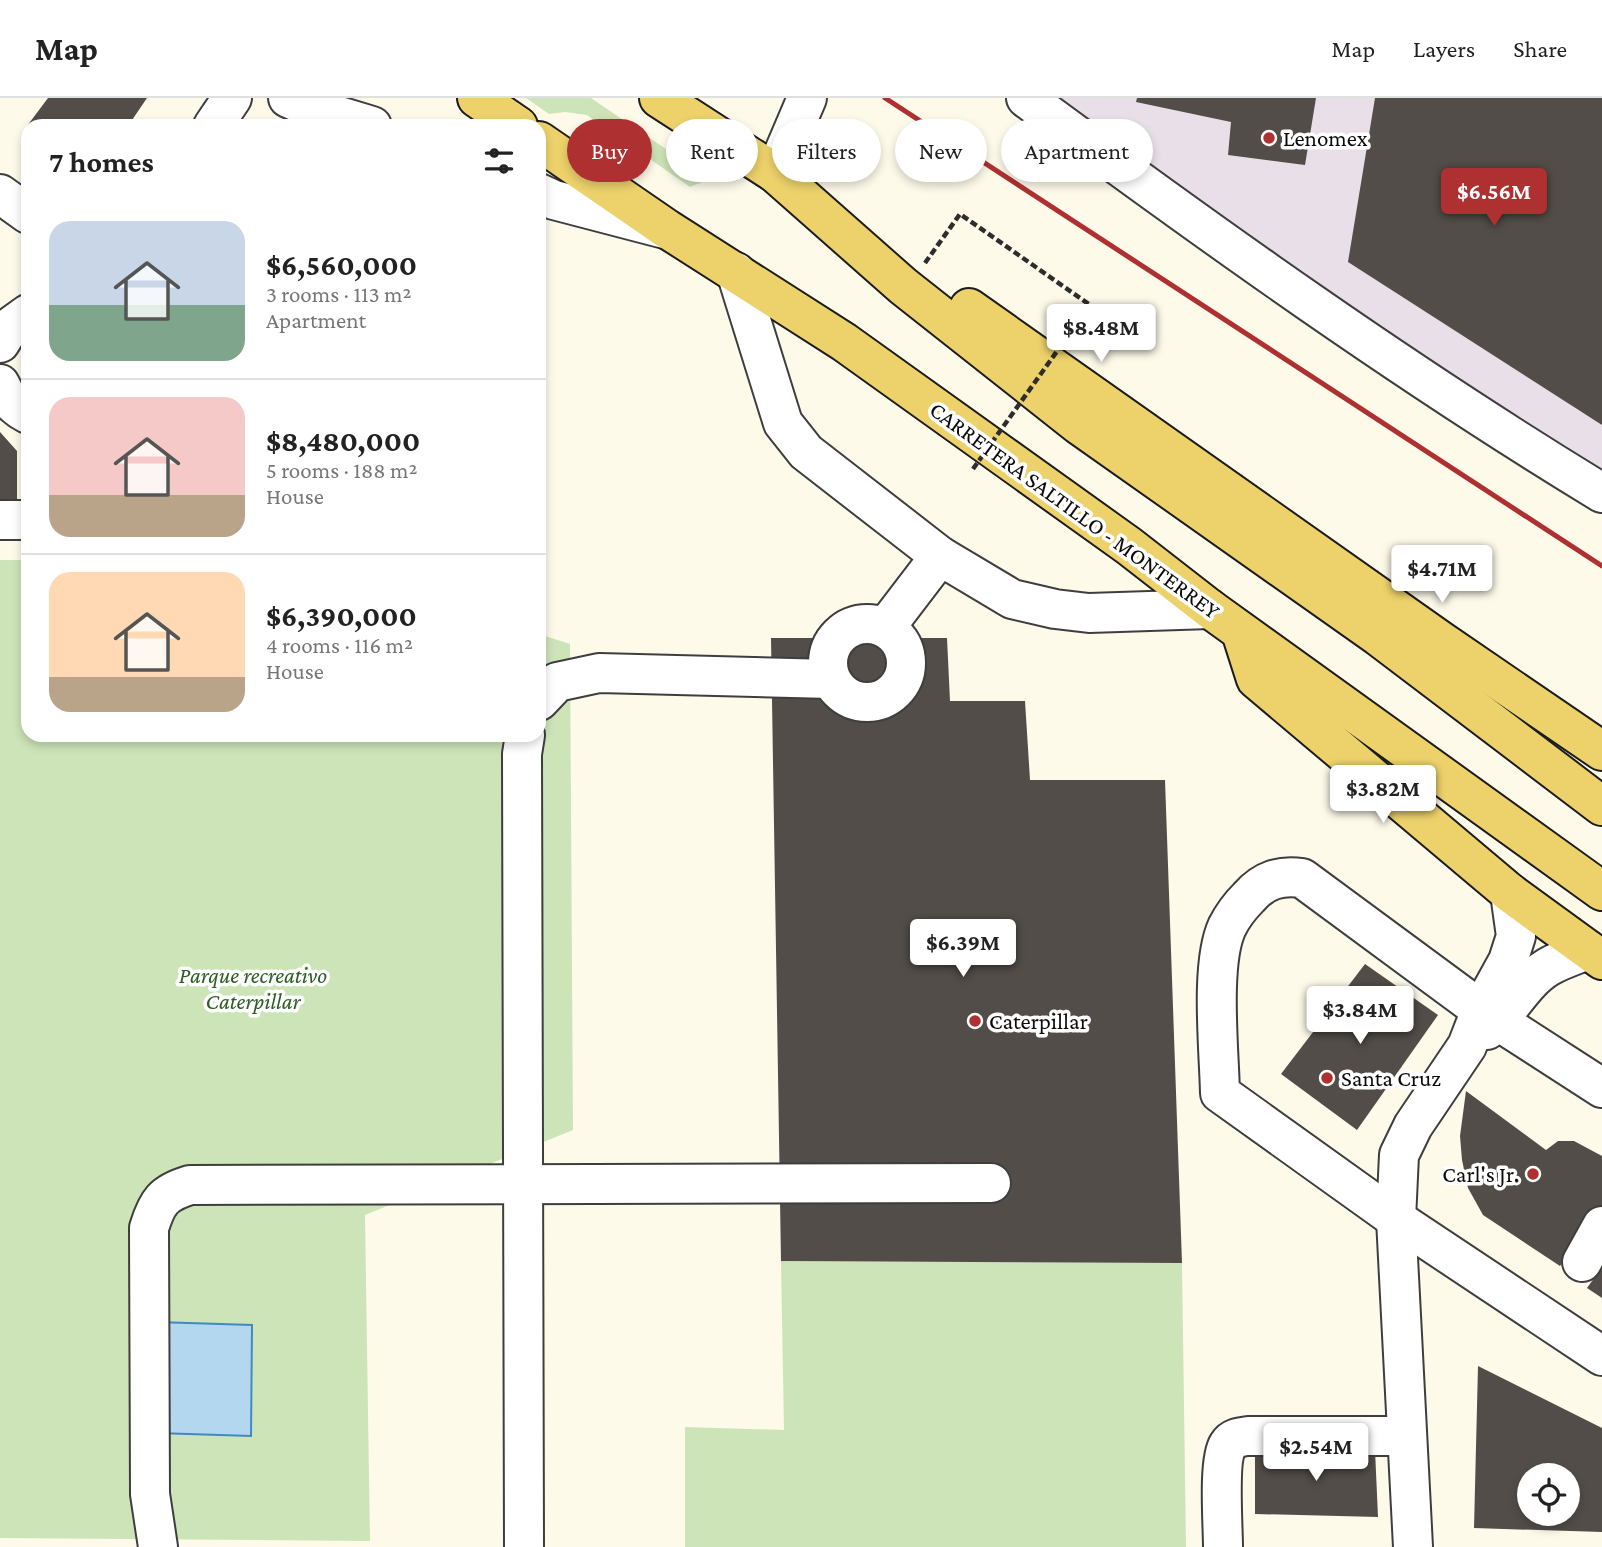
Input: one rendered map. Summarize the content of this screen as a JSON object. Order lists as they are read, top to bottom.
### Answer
{
  "streets": {
    "main road": ["CARRETERA SALTILLO - MONTERREY"]
  },
  "parks": ["Parque recreativo Caterpillar"],
  "places": [
    "Lenomex",
    "Caterpillar",
    "Santa Cruz",
    "Carl's Jr."
  ],
  "page": {
    "header": "Map",
    "nav": ["Map", "Layers", "Share"],
    "chip": [
      "Buy",
      "Rent",
      "Filters",
      "New",
      "Apartment"
    ],
    "heading": "7 homes",
    "price": [
      "$6.56M",
      "$8.48M",
      "$4.71M",
      "$3.82M",
      "$6.39M",
      "$3.84M",
      "$2.54M"
    ],
    "list": [
      {
        "name": "$6,560,000",
        "note": "3 rooms · 113 m² · Apartment"
      },
      {
        "name": "$8,480,000",
        "note": "5 rooms · 188 m² · House"
      },
      {
        "name": "$6,390,000",
        "note": "4 rooms · 116 m² · House"
      }
    ]
  }
}
